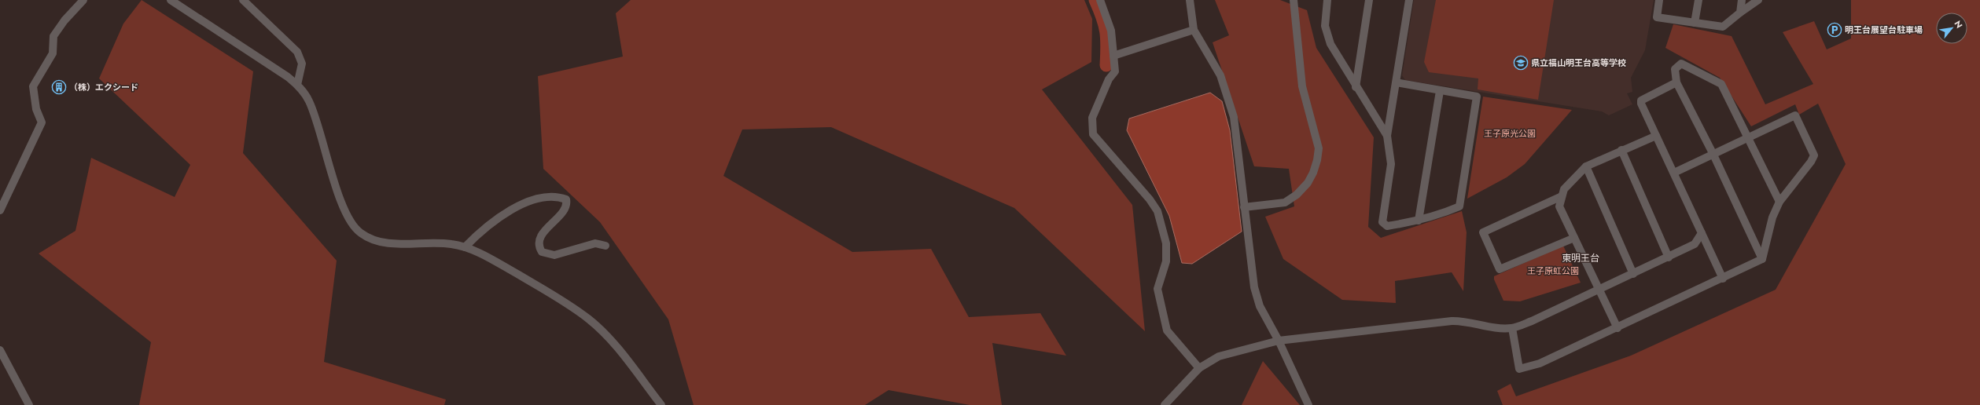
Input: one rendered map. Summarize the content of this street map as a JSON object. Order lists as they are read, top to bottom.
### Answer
{
  "districts": ["東明王台"],
  "parks": ["王子原光公園", "王子原虹公園"],
  "places": {
    "parking": ["明王台展望台駐車場"],
    "school or university": ["県立福山明王台高等学校"],
    "building": ["（株）エクシード"]
  },
  "north": "top right"
}
